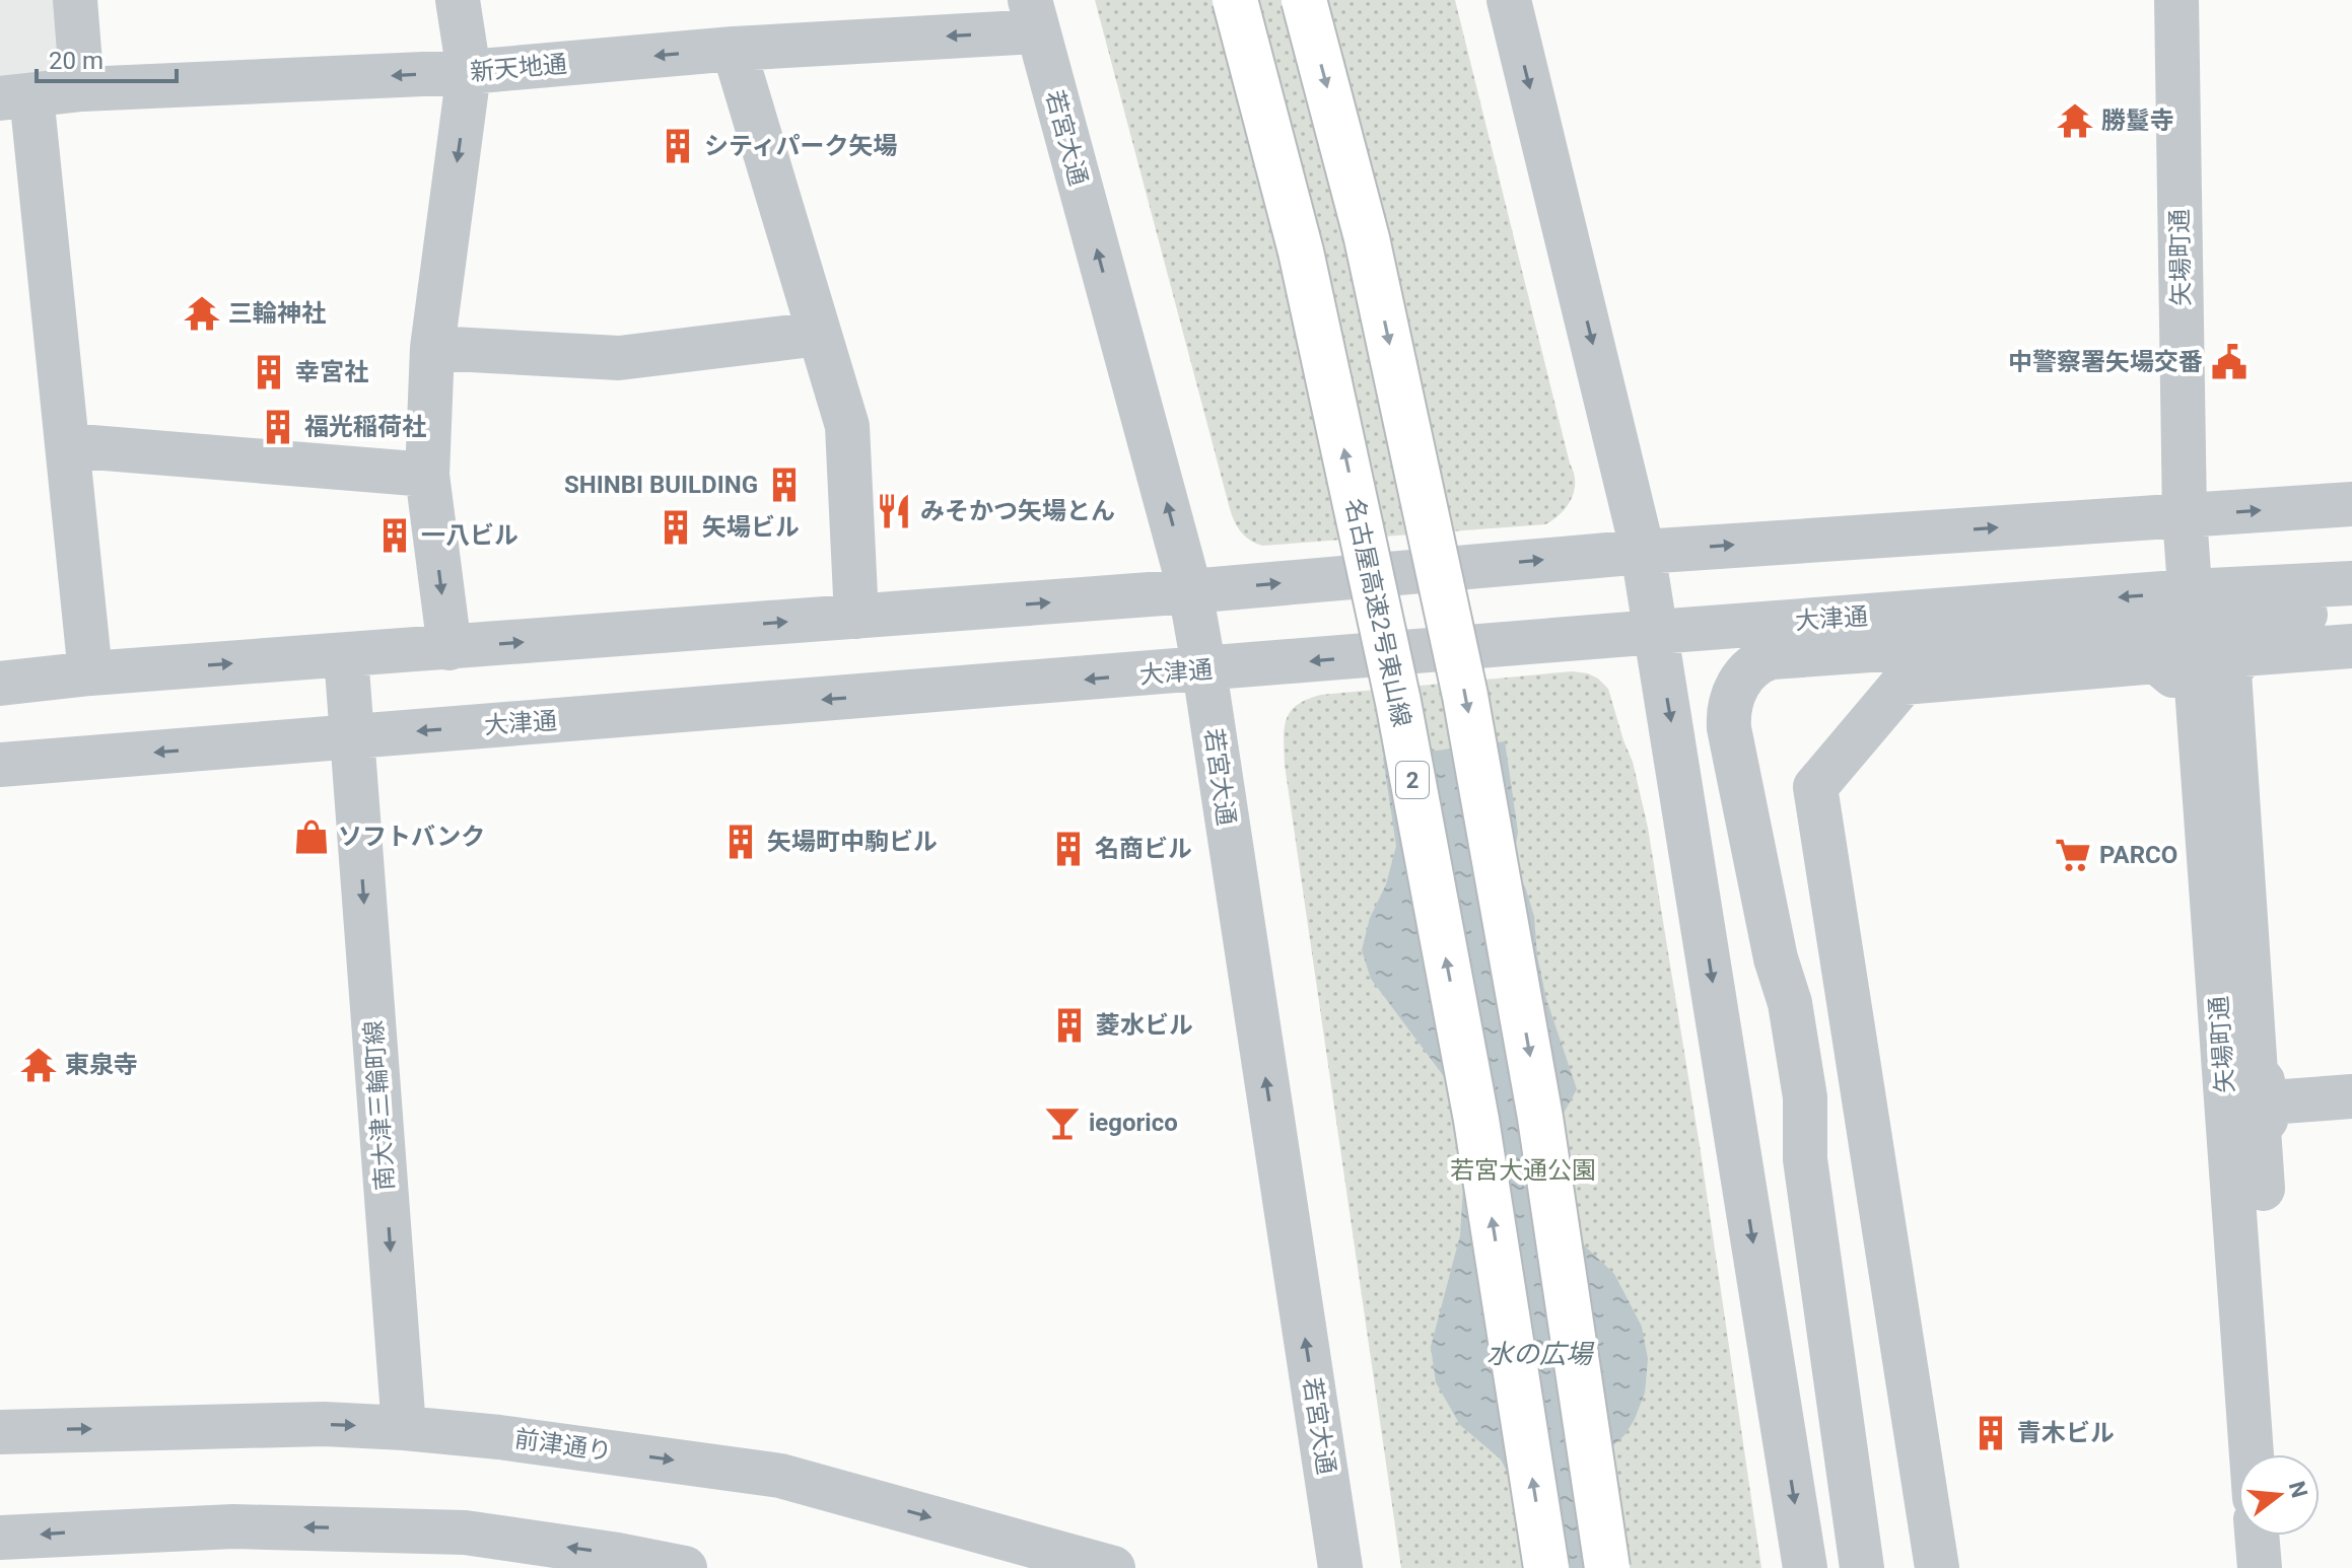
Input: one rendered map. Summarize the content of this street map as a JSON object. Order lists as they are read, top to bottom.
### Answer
{
  "streets": {
    "highway": ["名古屋高速2号東山線", "2"],
    "street": [
      "新天地通",
      "若宮大通",
      "矢場町通",
      "大津通",
      "南大津三輪町線",
      "前津通り"
    ]
  },
  "crossings": [
    ["新天地通", "若宮大通"],
    ["若宮大通", "大津通"],
    ["矢場町通", "大津通"],
    ["大津通", "南大津三輪町線"],
    ["南大津三輪町線", "前津通り"]
  ],
  "one_way": ["南大津三輪町線"],
  "water": ["水の広場"],
  "parks": ["若宮大通公園"],
  "places": {
    "temple": ["勝鬘寺", "三輪神社", "東泉寺"],
    "building": [
      "シティパーク矢場",
      "幸宮社",
      "福光稲荷社",
      "SHINBI BUILDING",
      "矢場ビル",
      "一八ビル",
      "矢場町中駒ビル",
      "名商ビル",
      "菱水ビル",
      "青木ビル"
    ],
    "public building": ["中警察署矢場交番"],
    "restaurant": ["みそかつ矢場とん"],
    "shop": ["ソフトバンク"],
    "supermarket": ["PARCO"],
    "bar": ["iegorico"]
  },
  "scale_bar": "20 m",
  "north": "right"
}
